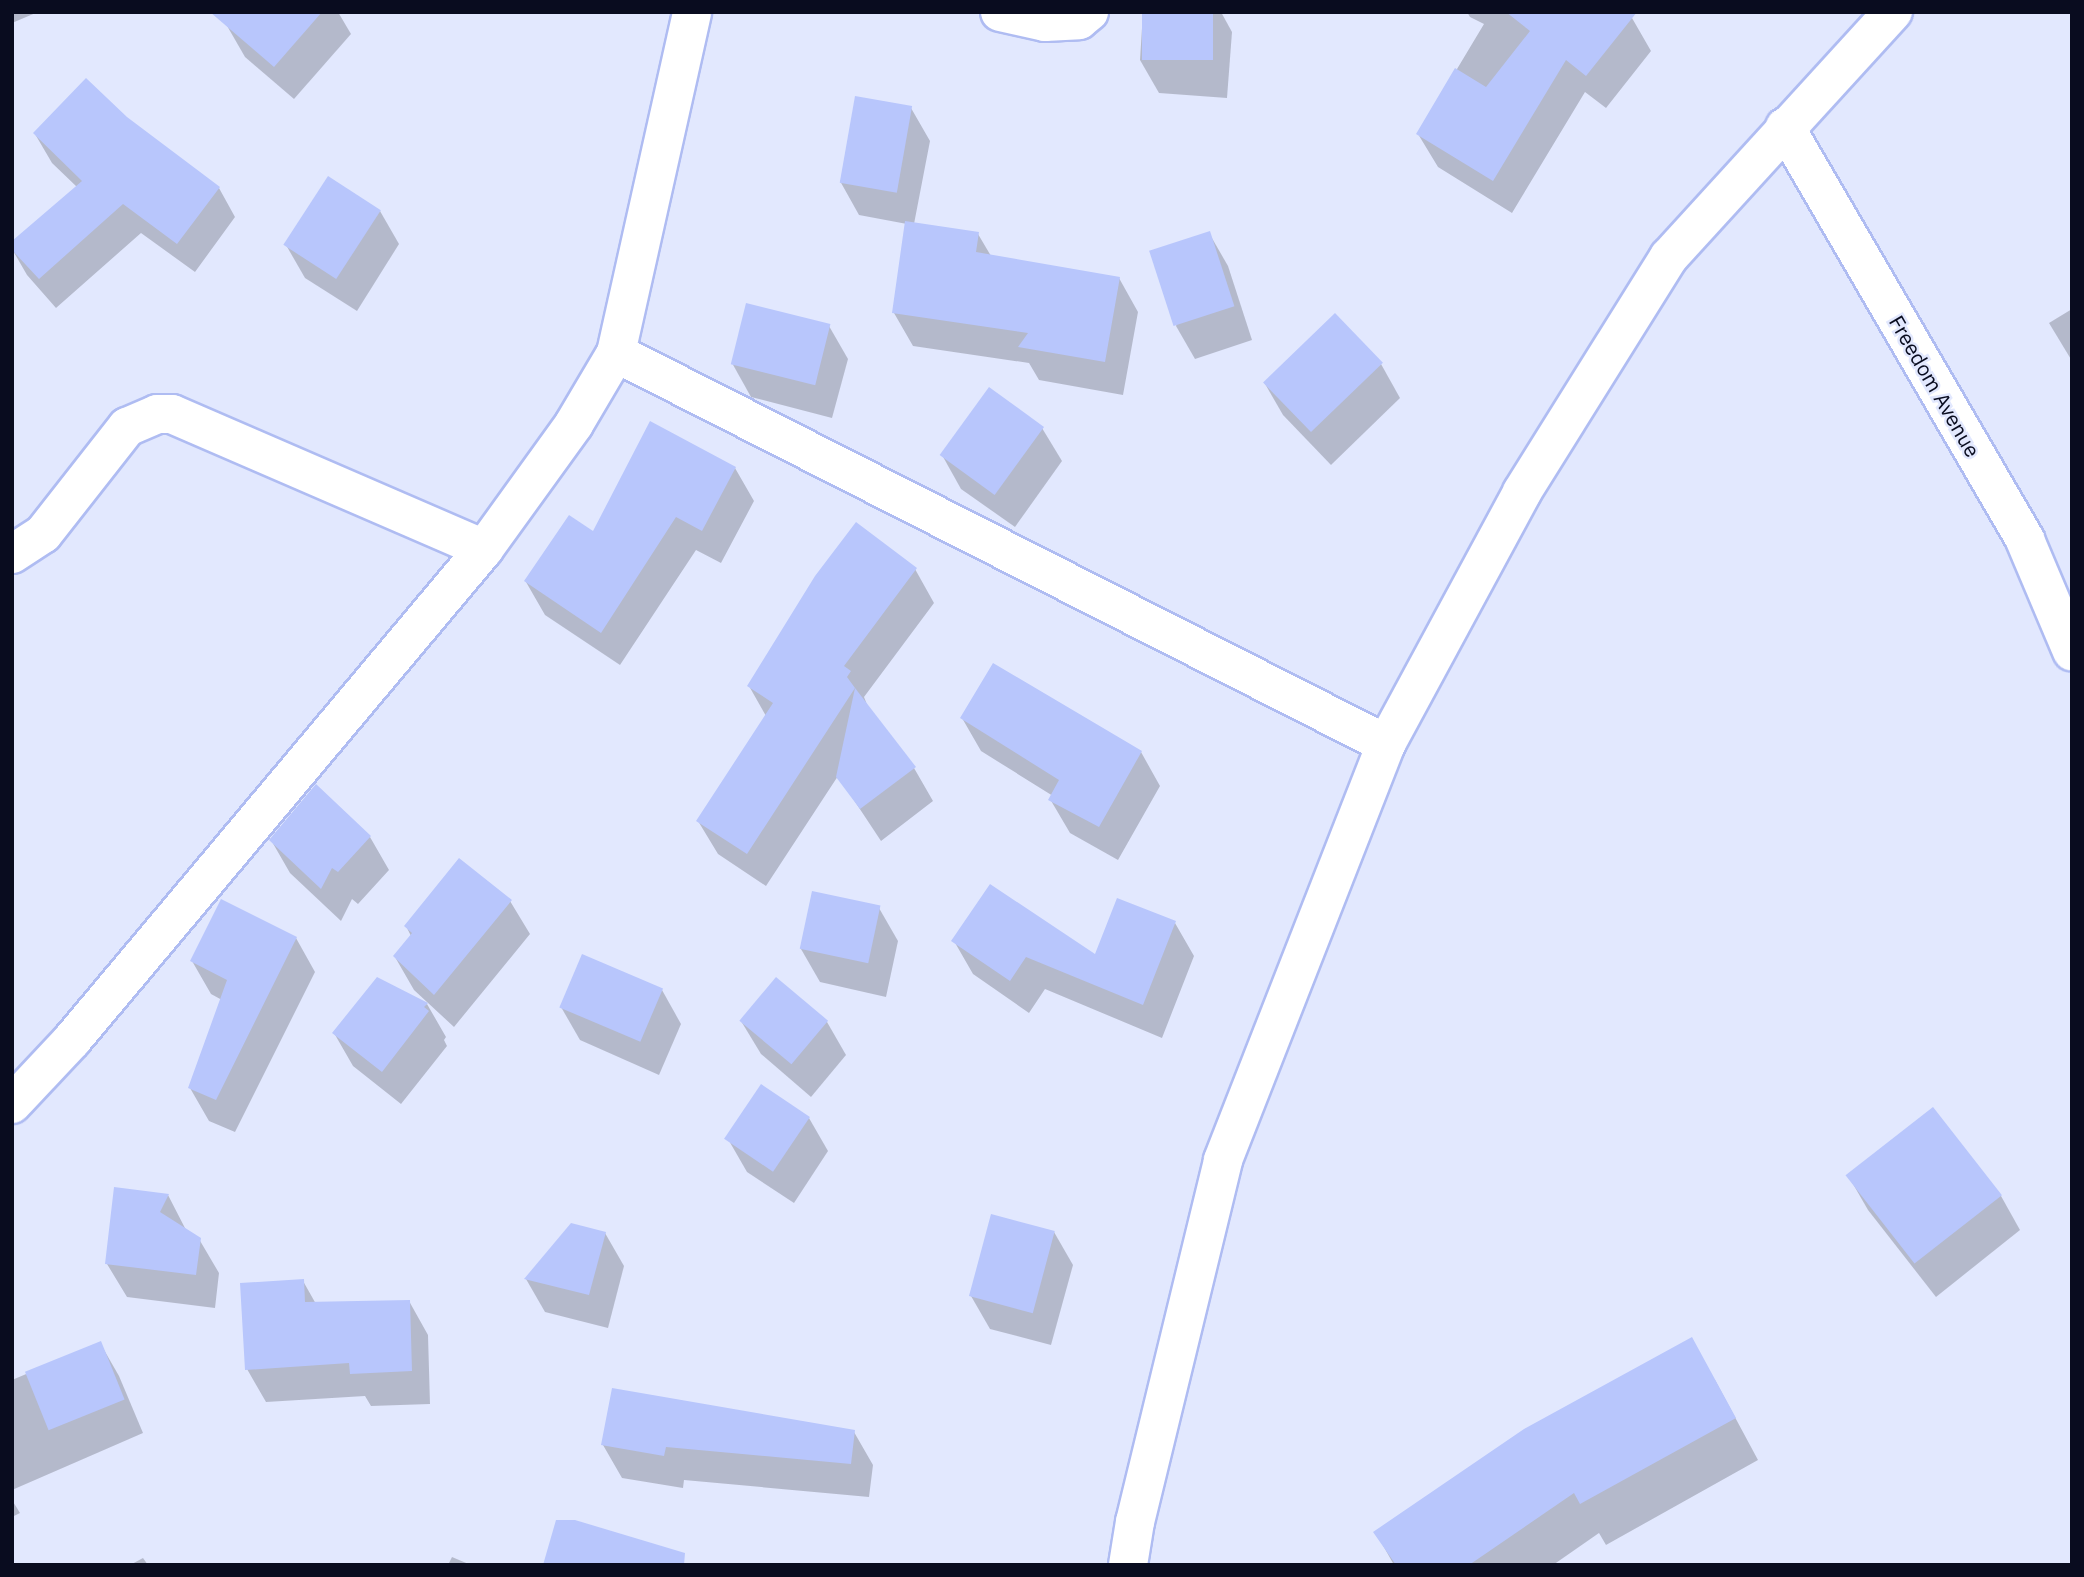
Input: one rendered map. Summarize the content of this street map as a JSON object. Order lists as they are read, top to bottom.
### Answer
{
  "streets": {
    "street": ["Freedom Avenue"]
  }
}
